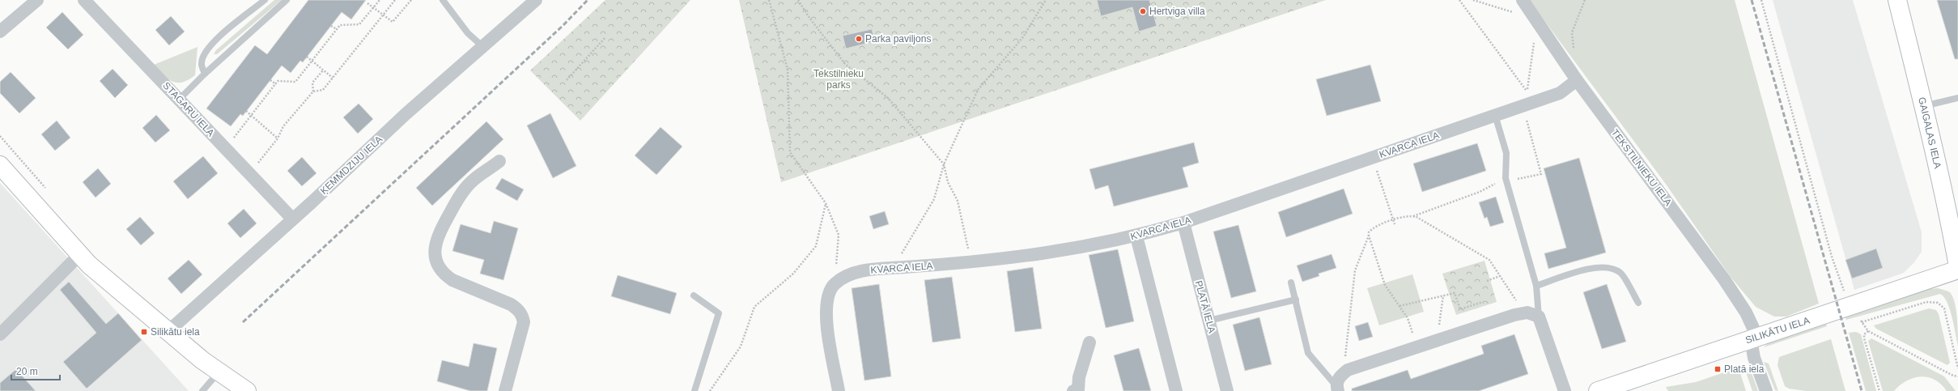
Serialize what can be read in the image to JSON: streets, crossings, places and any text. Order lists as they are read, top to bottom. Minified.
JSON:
{"streets":{"main road":["GAIGALAS IELA","SILIKĀTU IELA"],"street":["STAGARU IELA","KVARCA IELA","ĶEMMDZIJU IELA","TEKSTILNIEKU IELA","PLATĀ IELA"]},"crossings":[["STAGARU IELA","ĶEMMDZIJU IELA"],["KVARCA IELA","TEKSTILNIEKU IELA"],["KVARCA IELA","PLATĀ IELA"],["TEKSTILNIEKU IELA","SILIKĀTU IELA"]],"parks":["Tekstilnieku parks"],"places":{"other":["Hertviga villa","Parka paviljons"],"transit":["Silikātu iela","Platā iela"]},"scale_bar":"20 m"}
